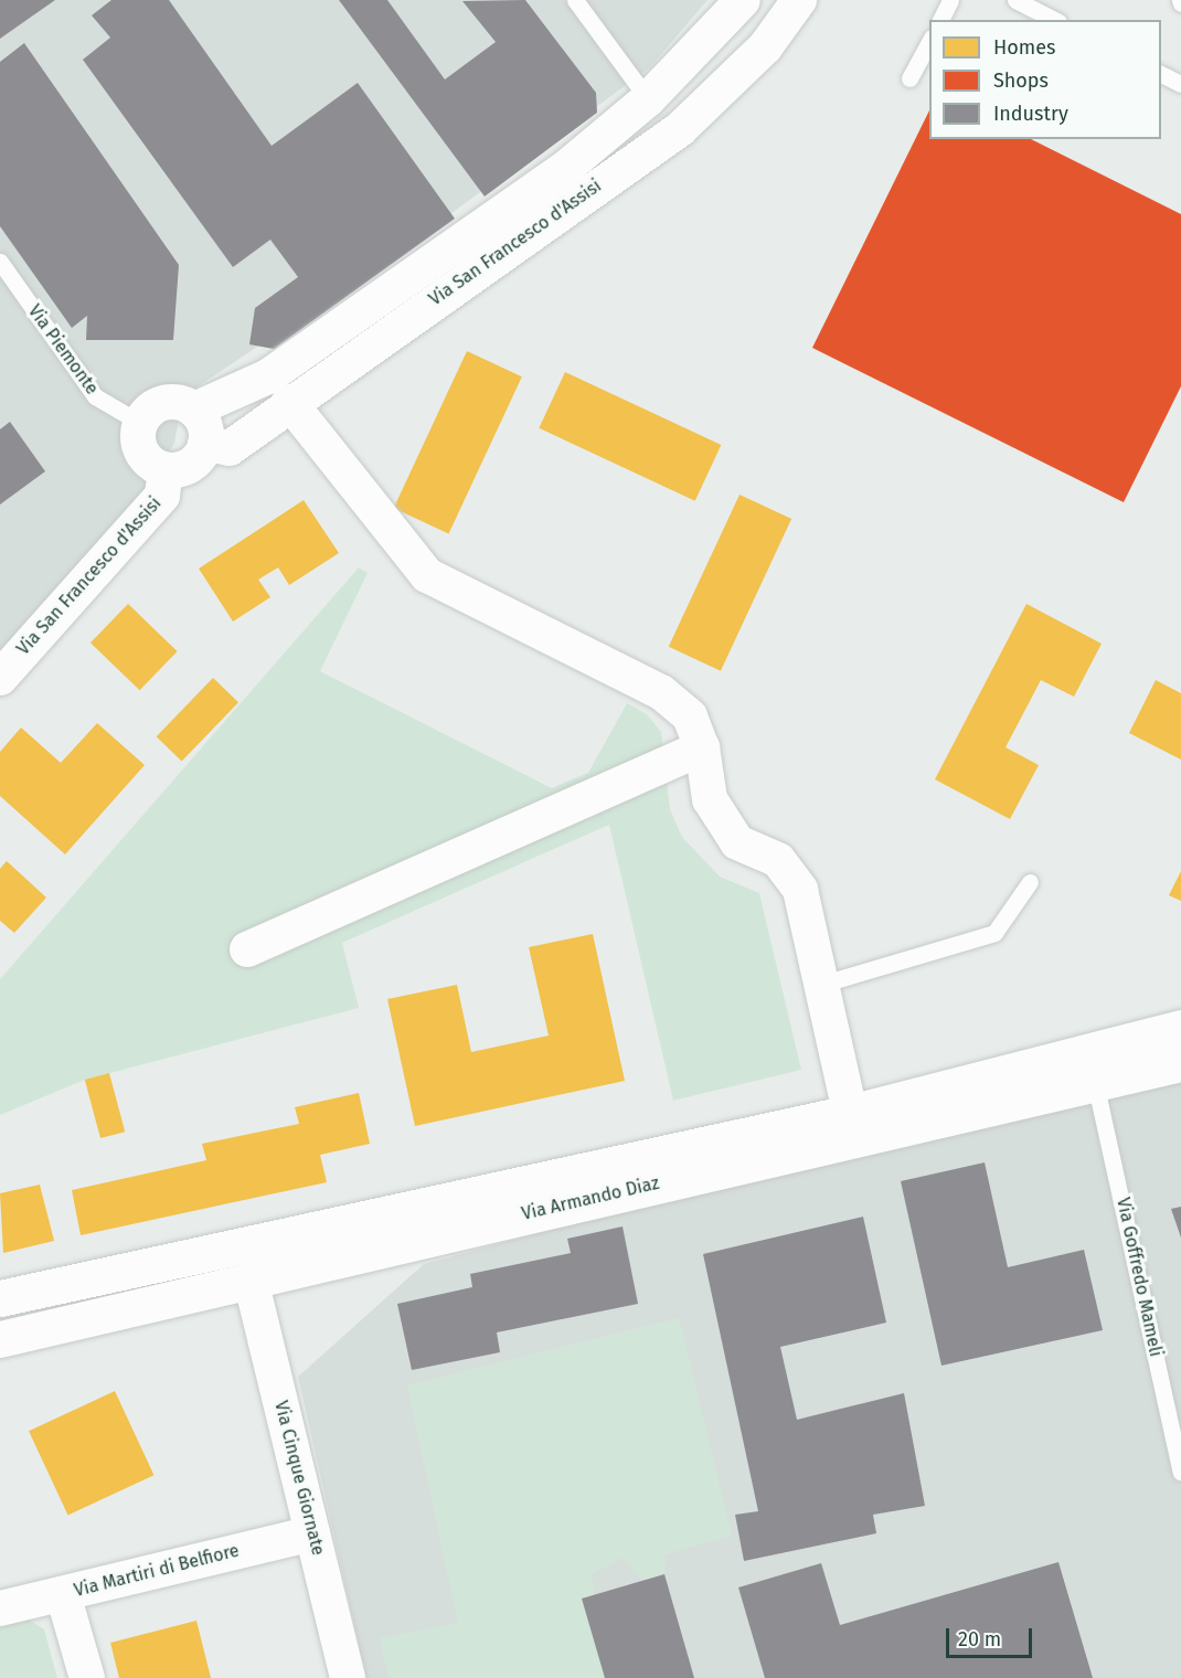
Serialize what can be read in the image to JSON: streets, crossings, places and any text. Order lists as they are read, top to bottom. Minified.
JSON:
{"streets":{"street":["Via San Francesco d'Assisi","Via Armando Diaz","Via Cinque Giornate","Via Martiri di Belfiore"],"lane":["Via Piemonte","Via Goffredo Mameli"]},"crossings":[["Via San Francesco d'Assisi","Via Piemonte"],["Via Armando Diaz","Via Goffredo Mameli"],["Via Armando Diaz","Via Cinque Giornate"],["Via Cinque Giornate","Via Martiri di Belfiore"]],"legend":["Homes","Shops","Industry"],"scale_bar":"20 m"}
